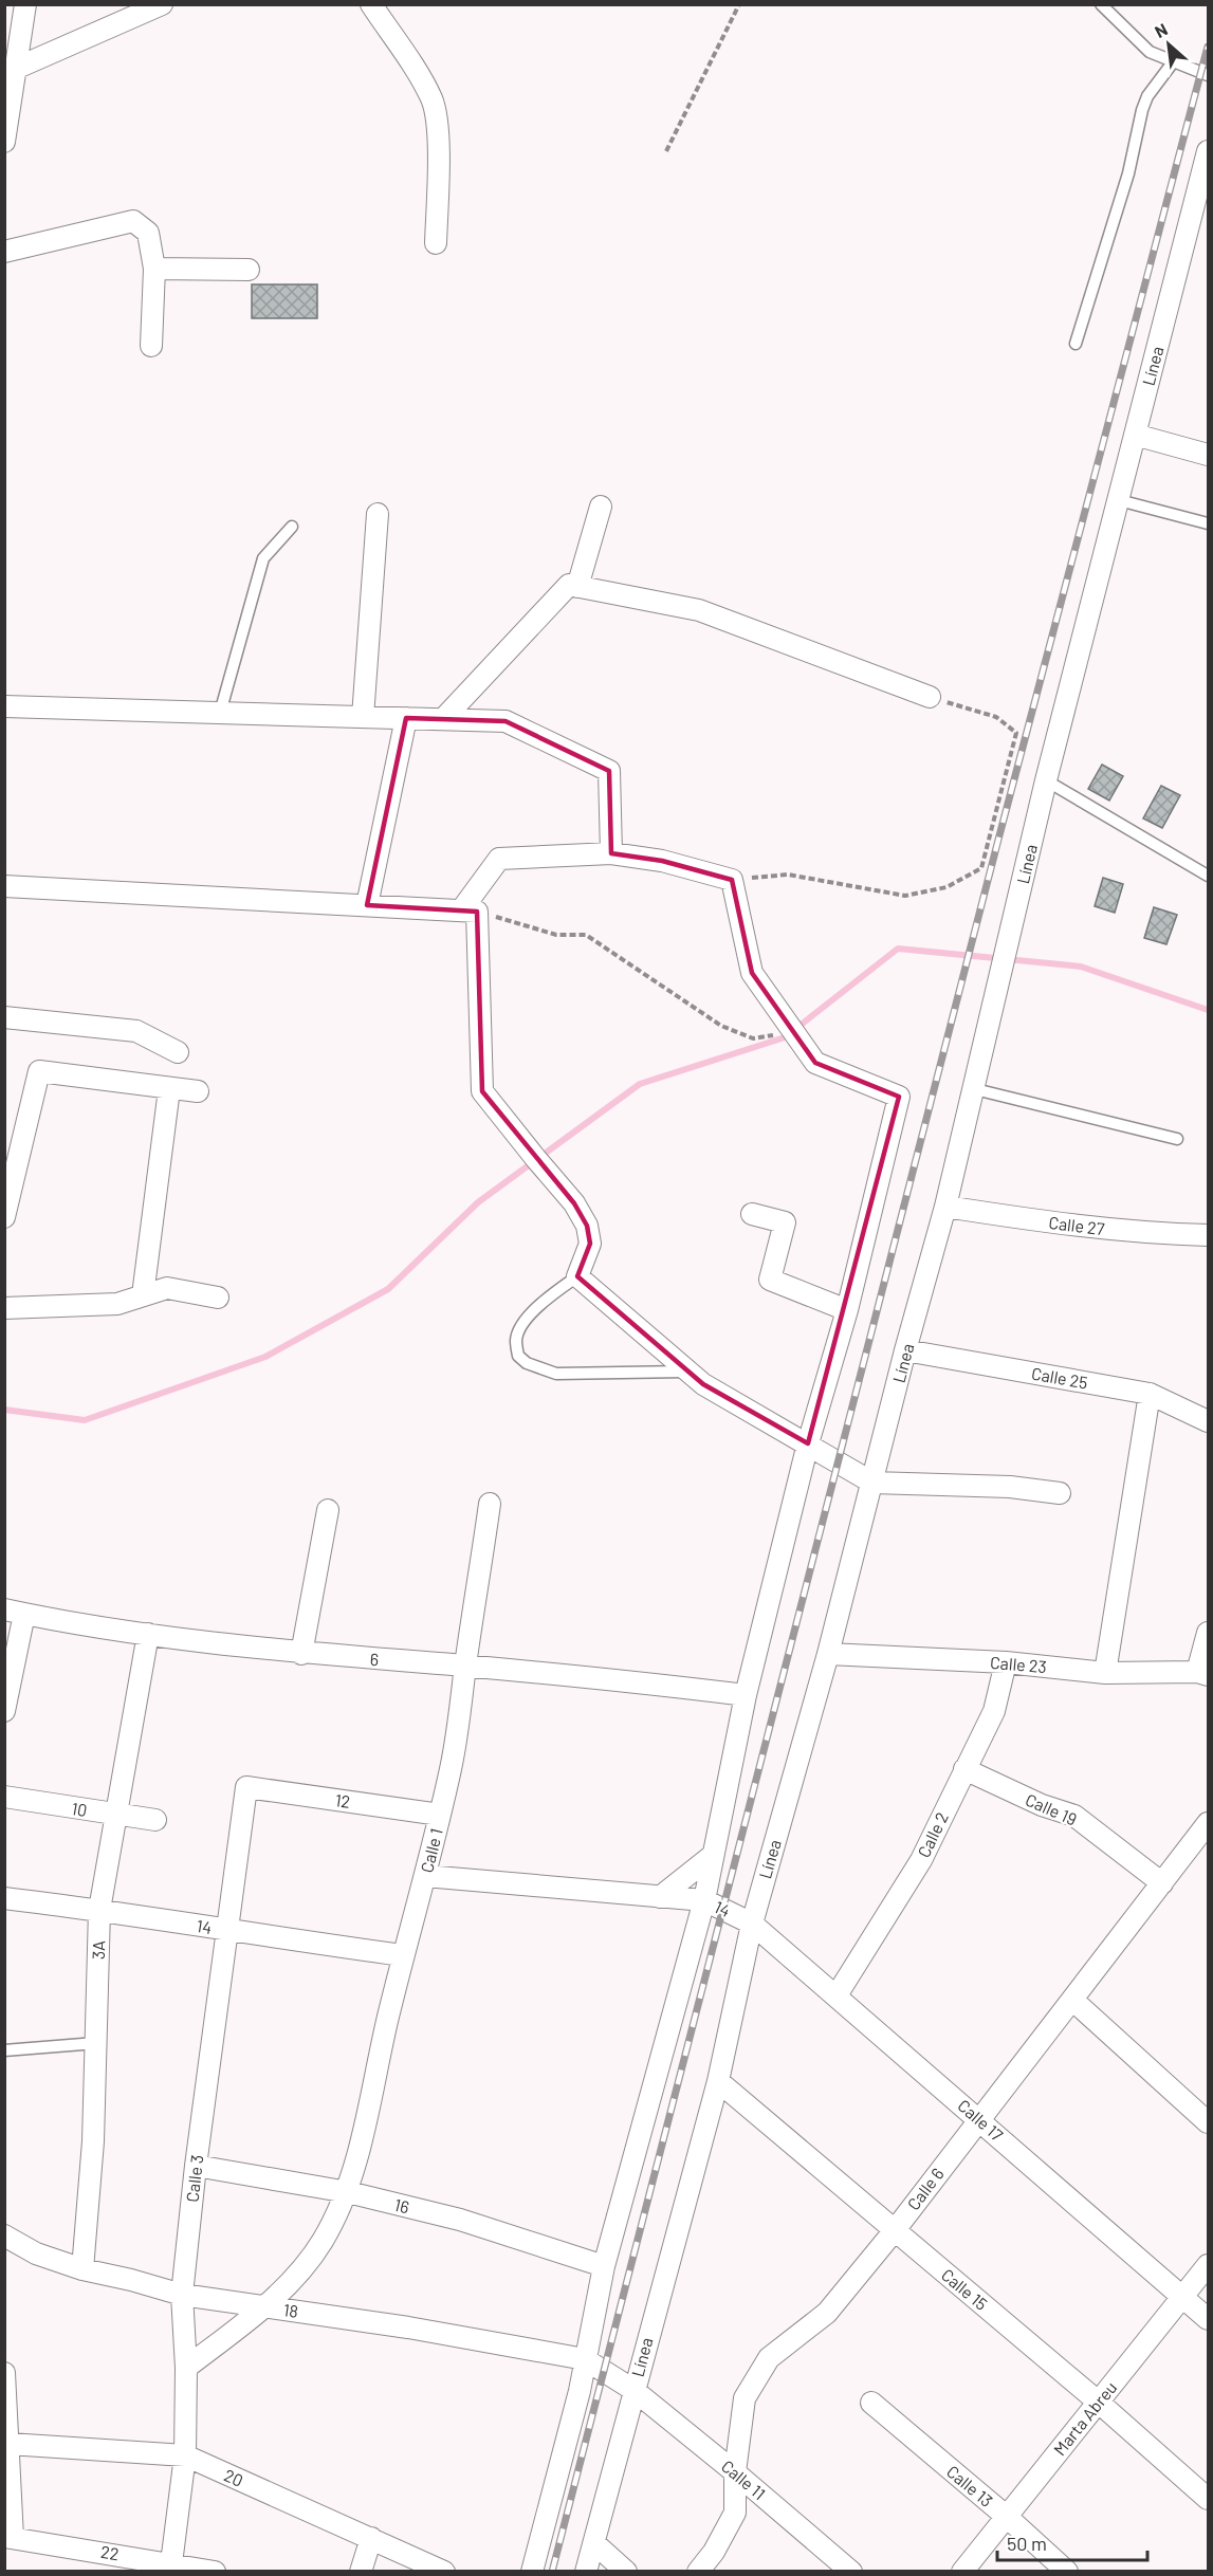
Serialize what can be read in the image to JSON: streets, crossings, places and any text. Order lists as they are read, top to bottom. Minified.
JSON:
{"streets":{"street":["Línea","Calle 27","Calle 25","6","Calle 23","12","10","Calle 19","Calle 2","Calle 1","14","3A","Calle 17","Calle 3","Calle 6","16","Calle 15","18","Marta Abreu","20","Calle 11","Calle 13","22"]},"crossings":[["Línea","Calle 27"],["Línea","Calle 25"],["Línea","Calle 23"],["Línea","14"],["Línea","Calle 17"],["Línea","Calle 15"],["Línea","Calle 11"],["6","Calle 1"],["6","3A"],["Calle 23","Calle 2"],["12","Calle 1"],["12","Calle 3"],["10","3A"],["Calle 19","Calle 2"],["Calle 19","Calle 6"],["Calle 2","Calle 17"],["Calle 1","14"],["Calle 1","Calle 3"],["Calle 1","16"],["Calle 1","18"],["14","3A"],["14","Calle 17"],["14","Calle 3"],["3A","18"],["Calle 17","Calle 6"],["Calle 17","Marta Abreu"],["Calle 3","16"],["Calle 3","18"],["Calle 3","20"],["Calle 3","22"],["Calle 6","Calle 15"],["Calle 6","Calle 11"],["Calle 15","Marta Abreu"],["18","Calle 11"],["Marta Abreu","Calle 13"]],"scale_bar":"50 m","north":"top left"}
